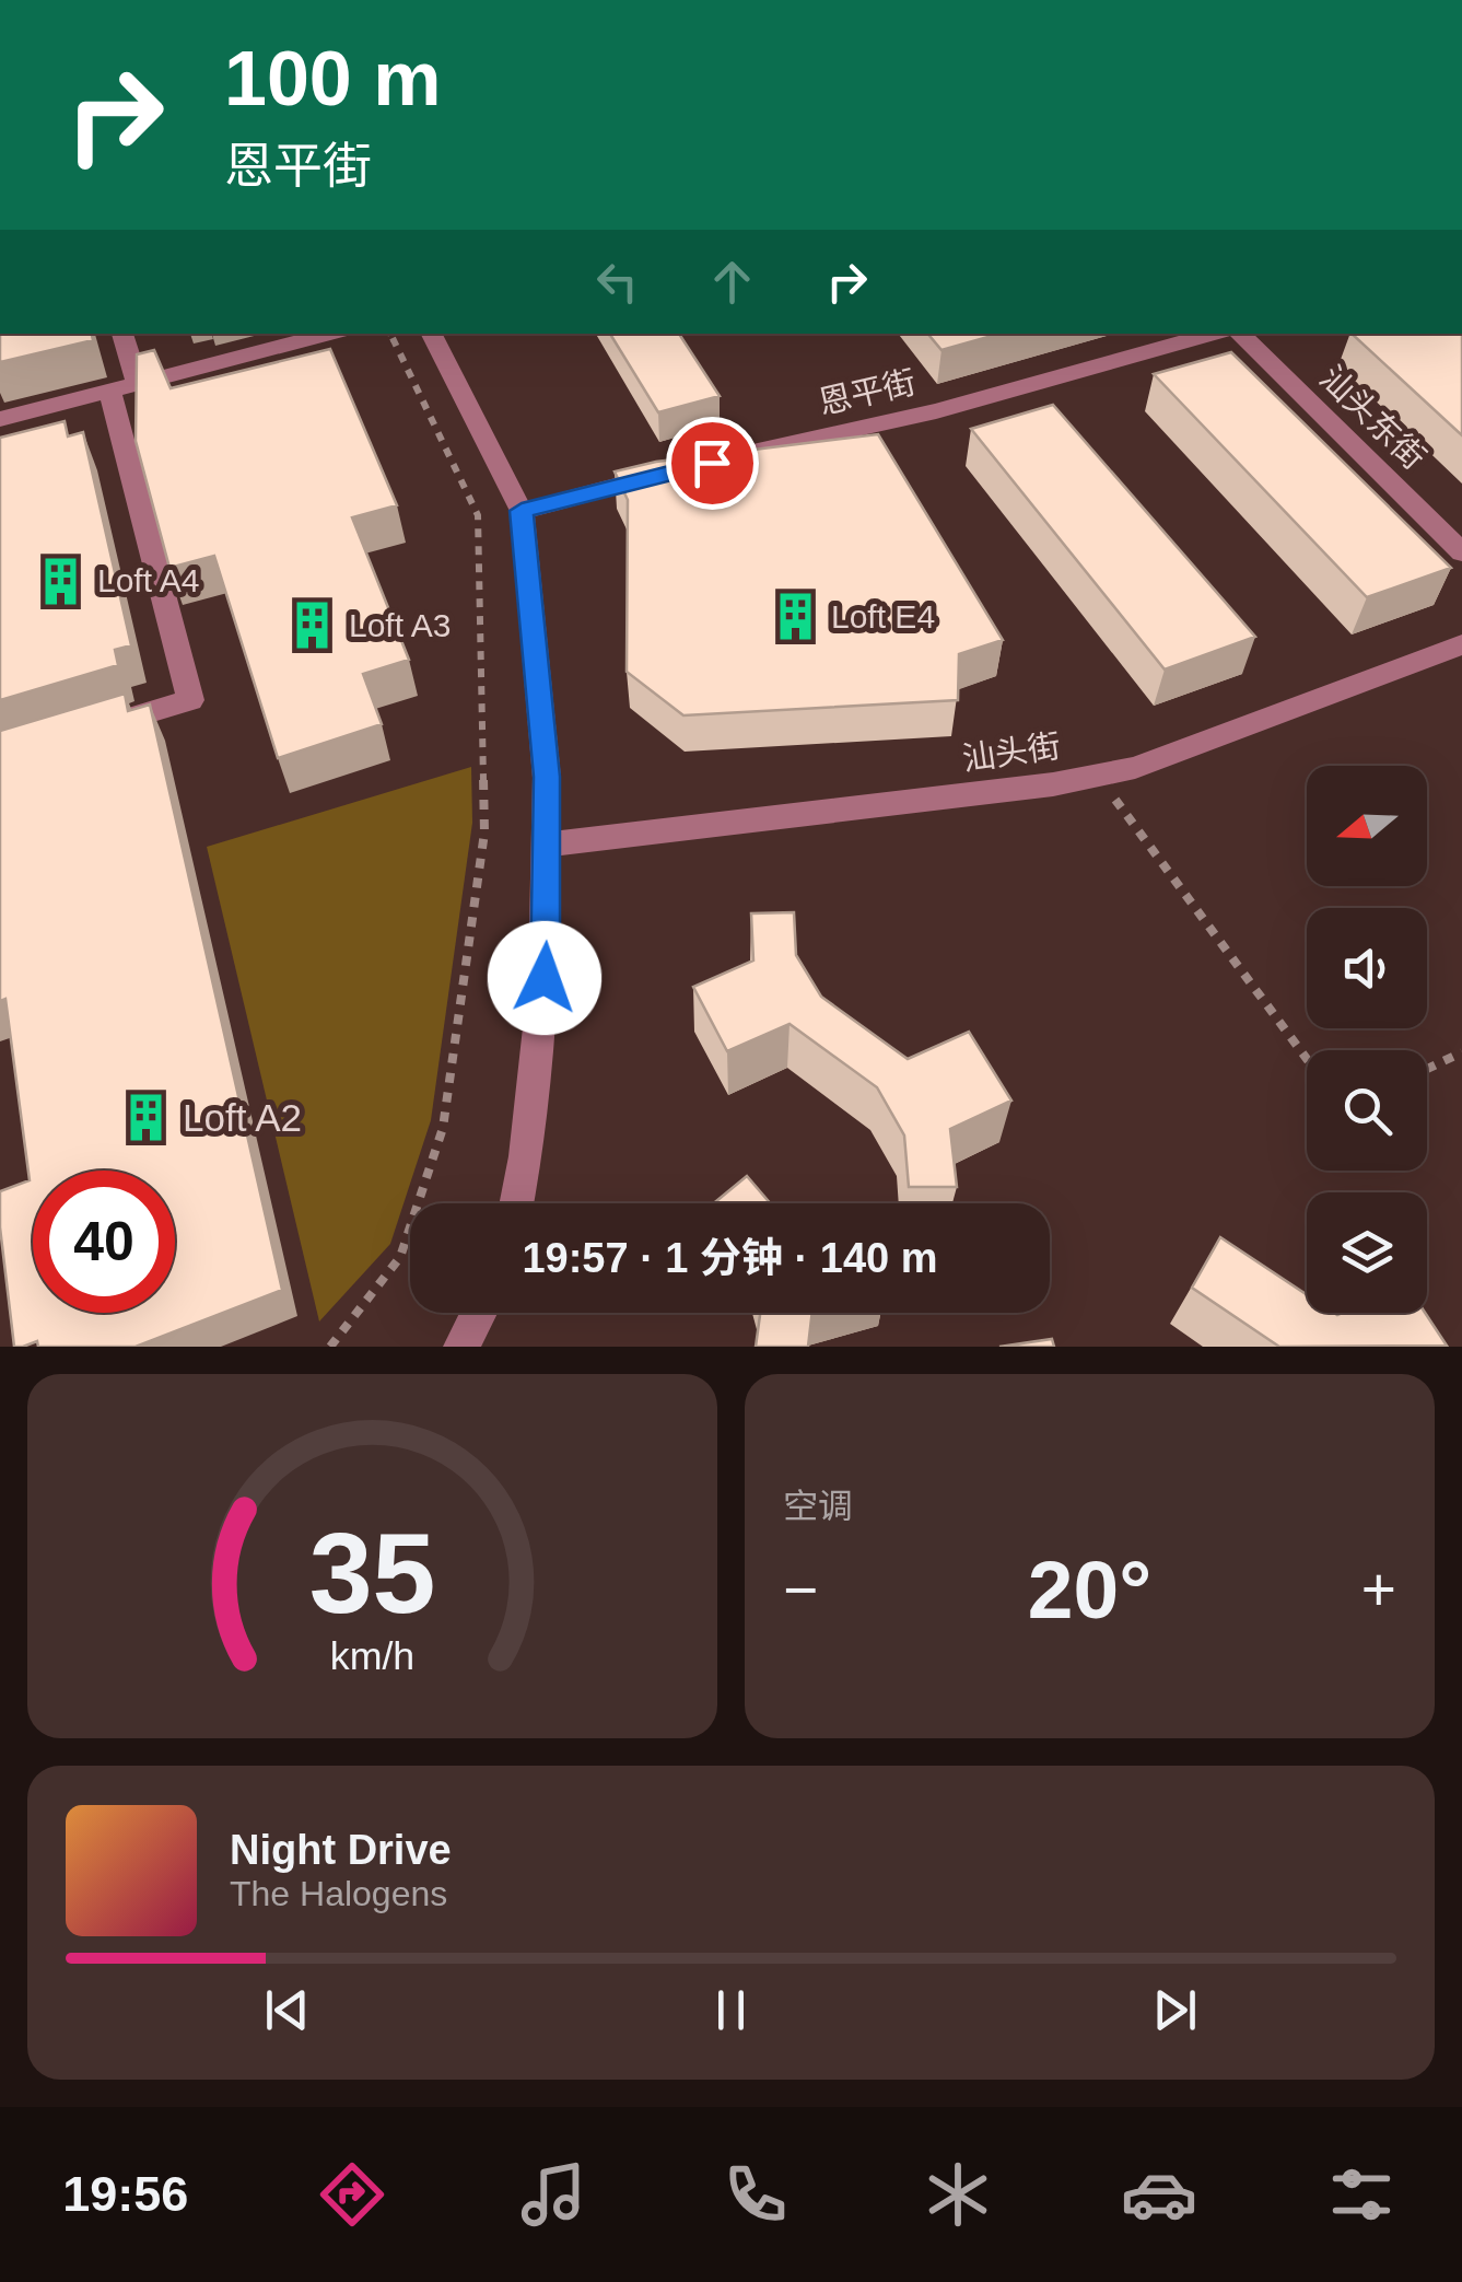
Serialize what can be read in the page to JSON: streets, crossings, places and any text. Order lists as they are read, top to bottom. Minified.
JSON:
{"streets":{"street":["恩平街","汕头东街","汕头街"]},"places":{"building":["Loft A4","Loft E4","Loft A3","Loft A2"]},"north":"left","page":{"turn":["100 m","恩平街"],"limit":"40","trip":"19:57 · 1 分钟 · 140 m","tile":"空调","heat":["−","20°","+"],"song":["Night Drive","The Halogens"],"tabs":"19:56","gauge":["35","km/h"]}}
